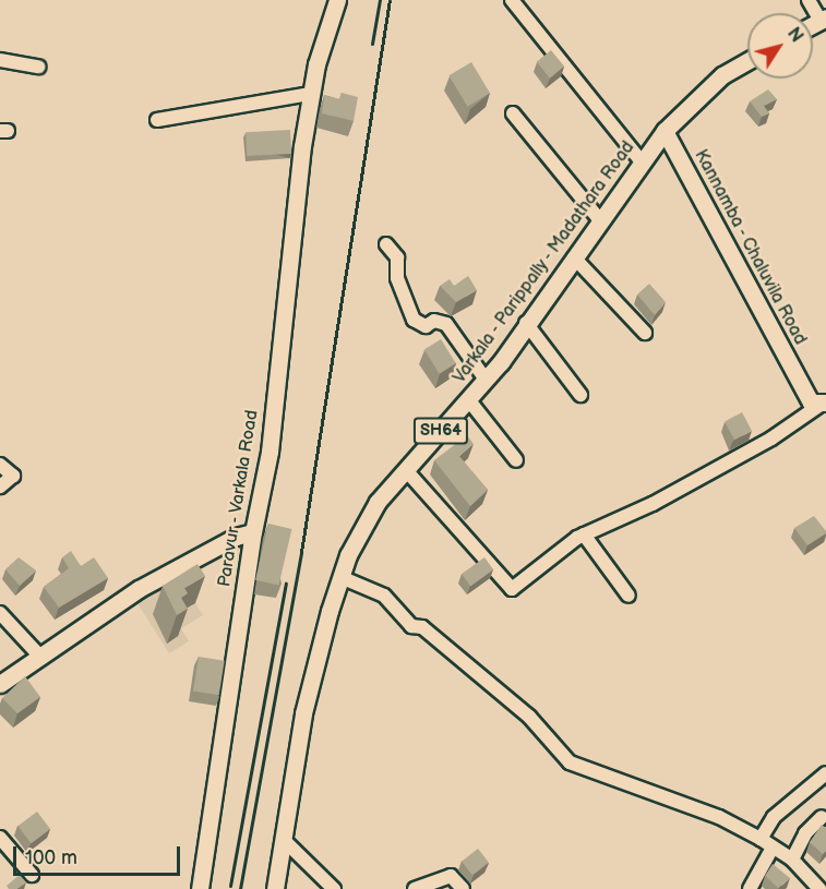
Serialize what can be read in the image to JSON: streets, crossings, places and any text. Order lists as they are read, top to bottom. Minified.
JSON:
{"streets":{"main road":["Kannamba - Chaluvila Road","Varkala - Parippally - Madathara Road","SH64","Paravur - Varkala Road"]},"crossings":[["Kannamba - Chaluvila Road","Varkala - Parippally - Madathara Road"]],"scale_bar":"100 m","north":"top right"}
